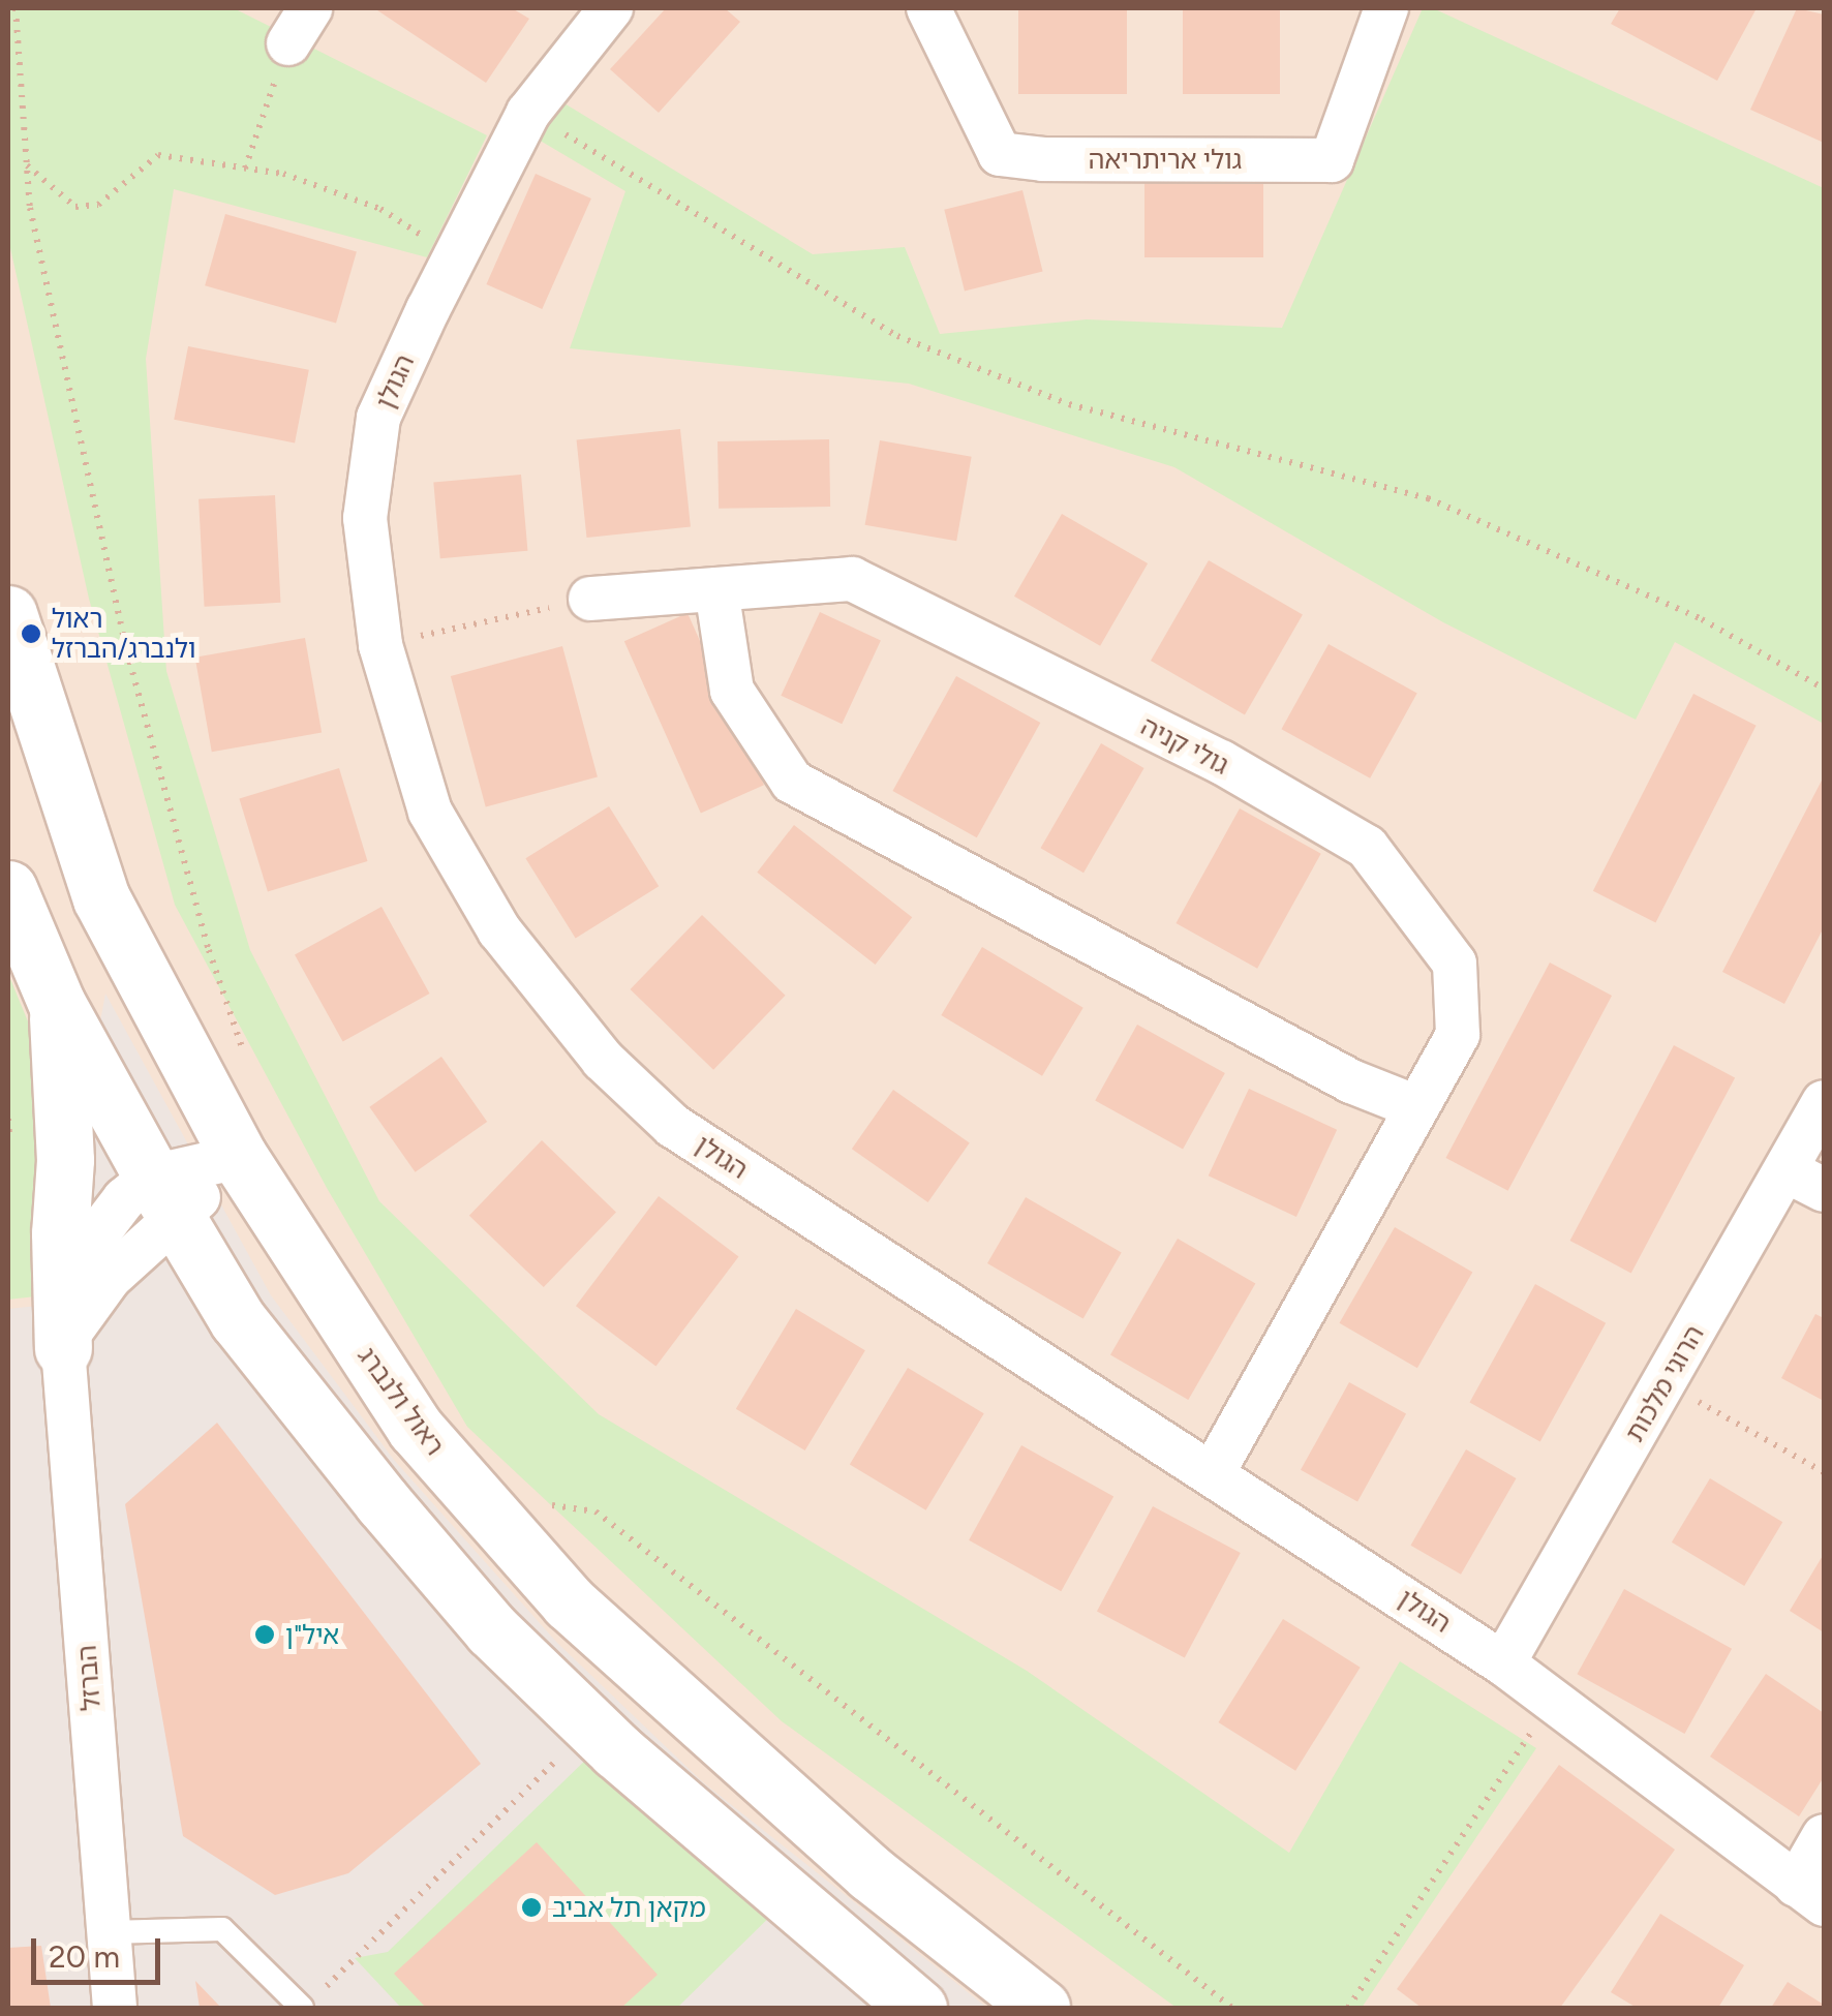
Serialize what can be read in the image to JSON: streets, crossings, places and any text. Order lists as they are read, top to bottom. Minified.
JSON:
{"streets":{"street":["גולי אריתריאה","הגולן","גולי קניה","הרוגי מלכות","ראול ולנברג","הברזל"]},"crossings":[["הגולן","גולי קניה"],["הגולן","הרוגי מלכות"]],"places":["ראול ולנברג/הברזל","איל\"ן","מקאן תל אביב"],"scale_bar":"20 m"}
